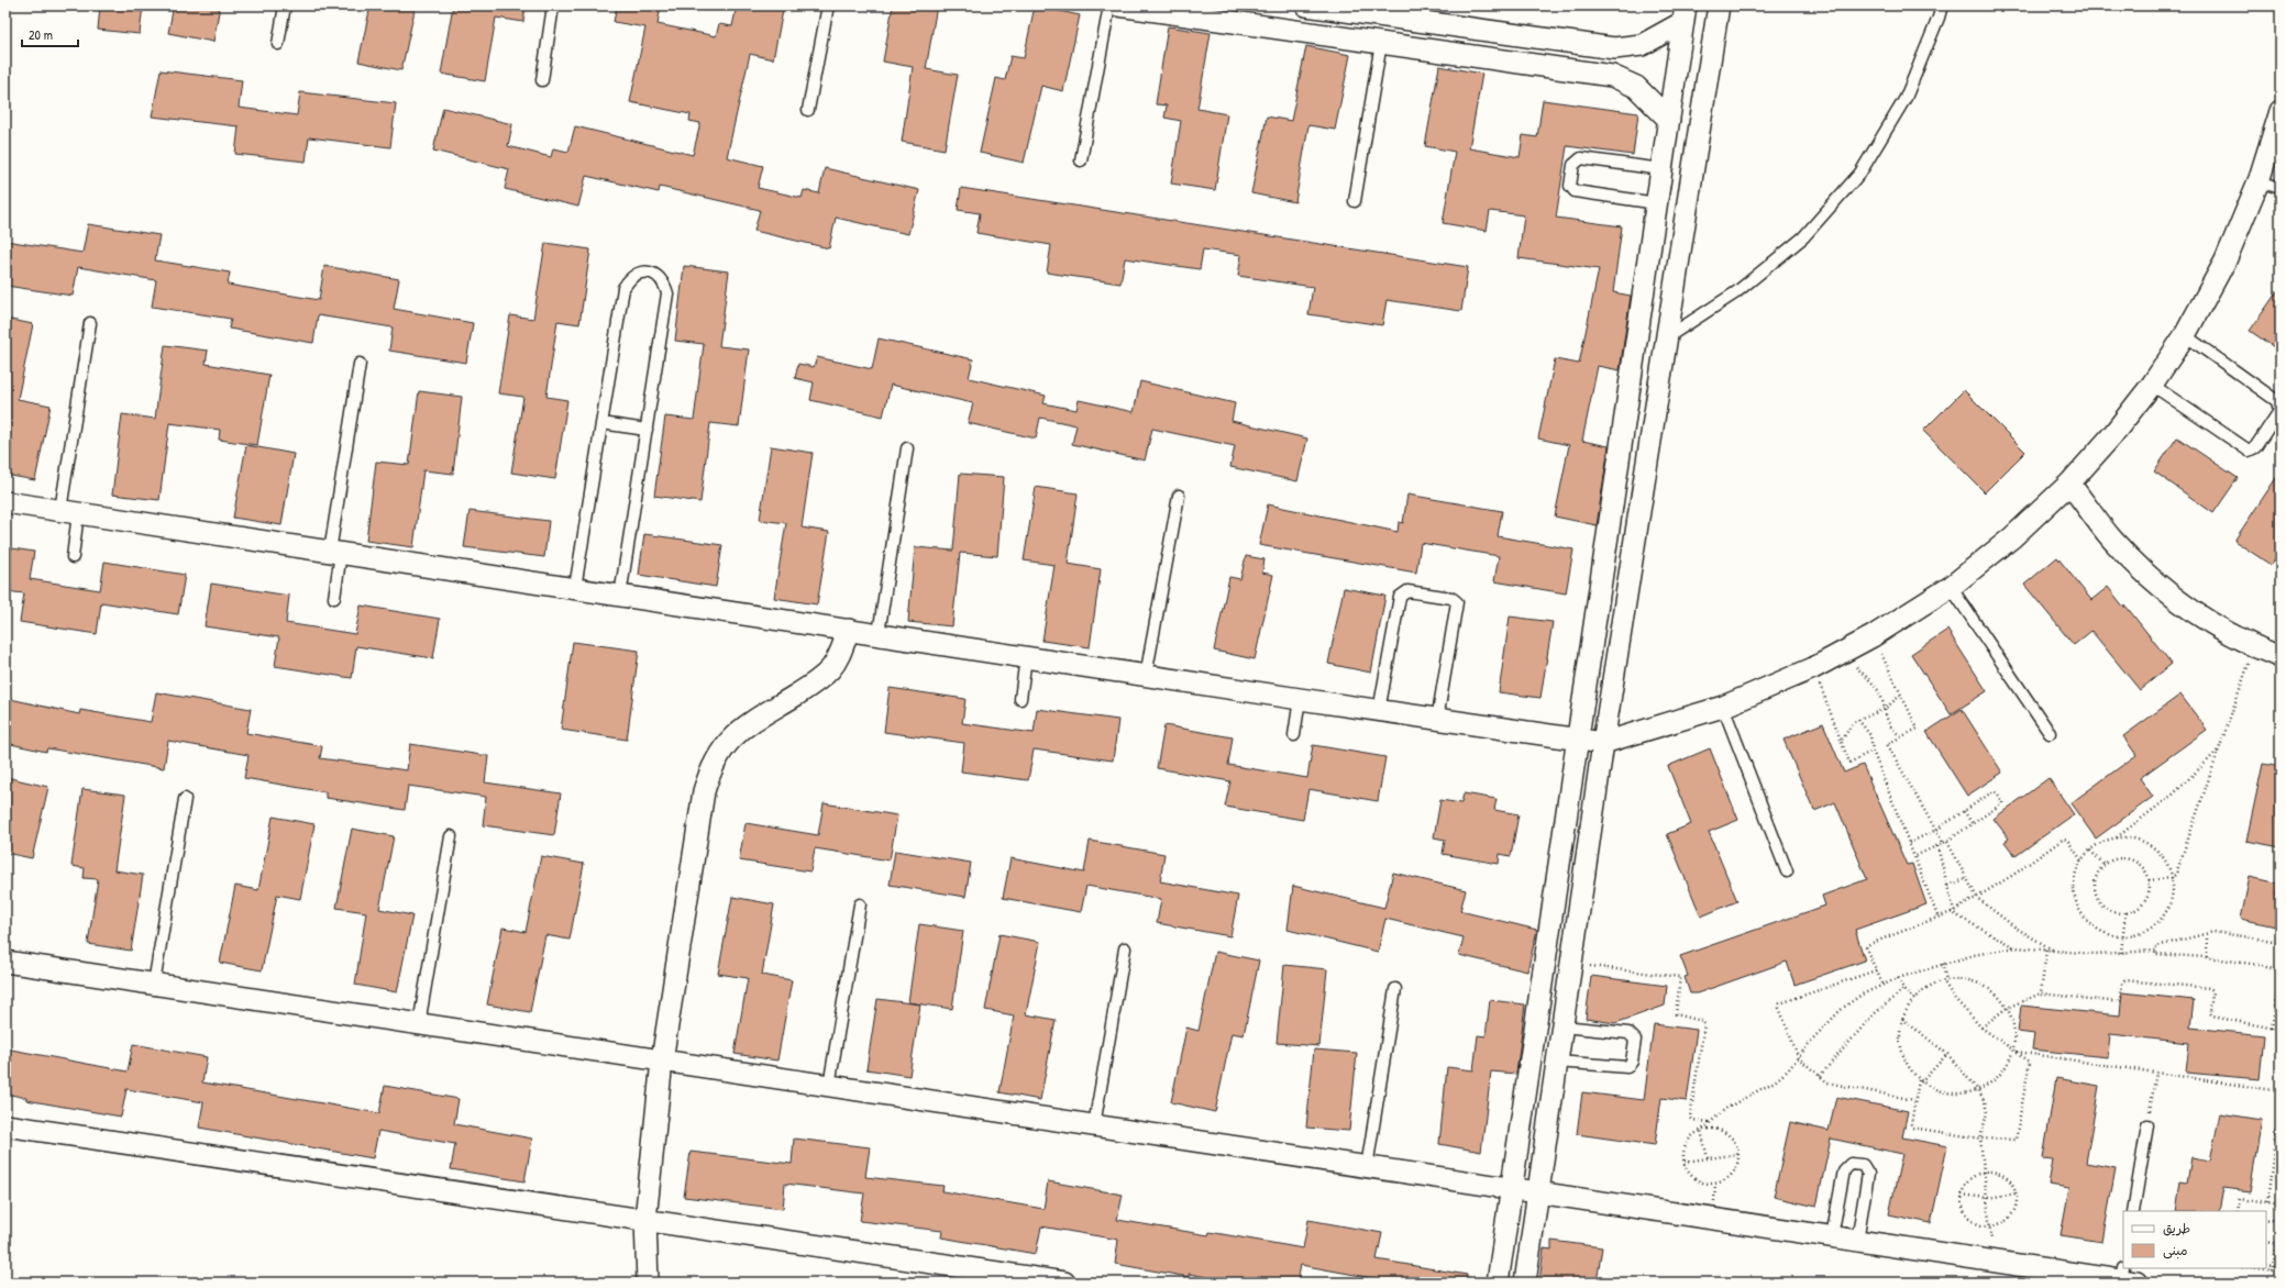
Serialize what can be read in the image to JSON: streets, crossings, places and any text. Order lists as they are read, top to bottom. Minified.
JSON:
{"legend":["طريق","مبنى"],"scale_bar":"20 m"}
